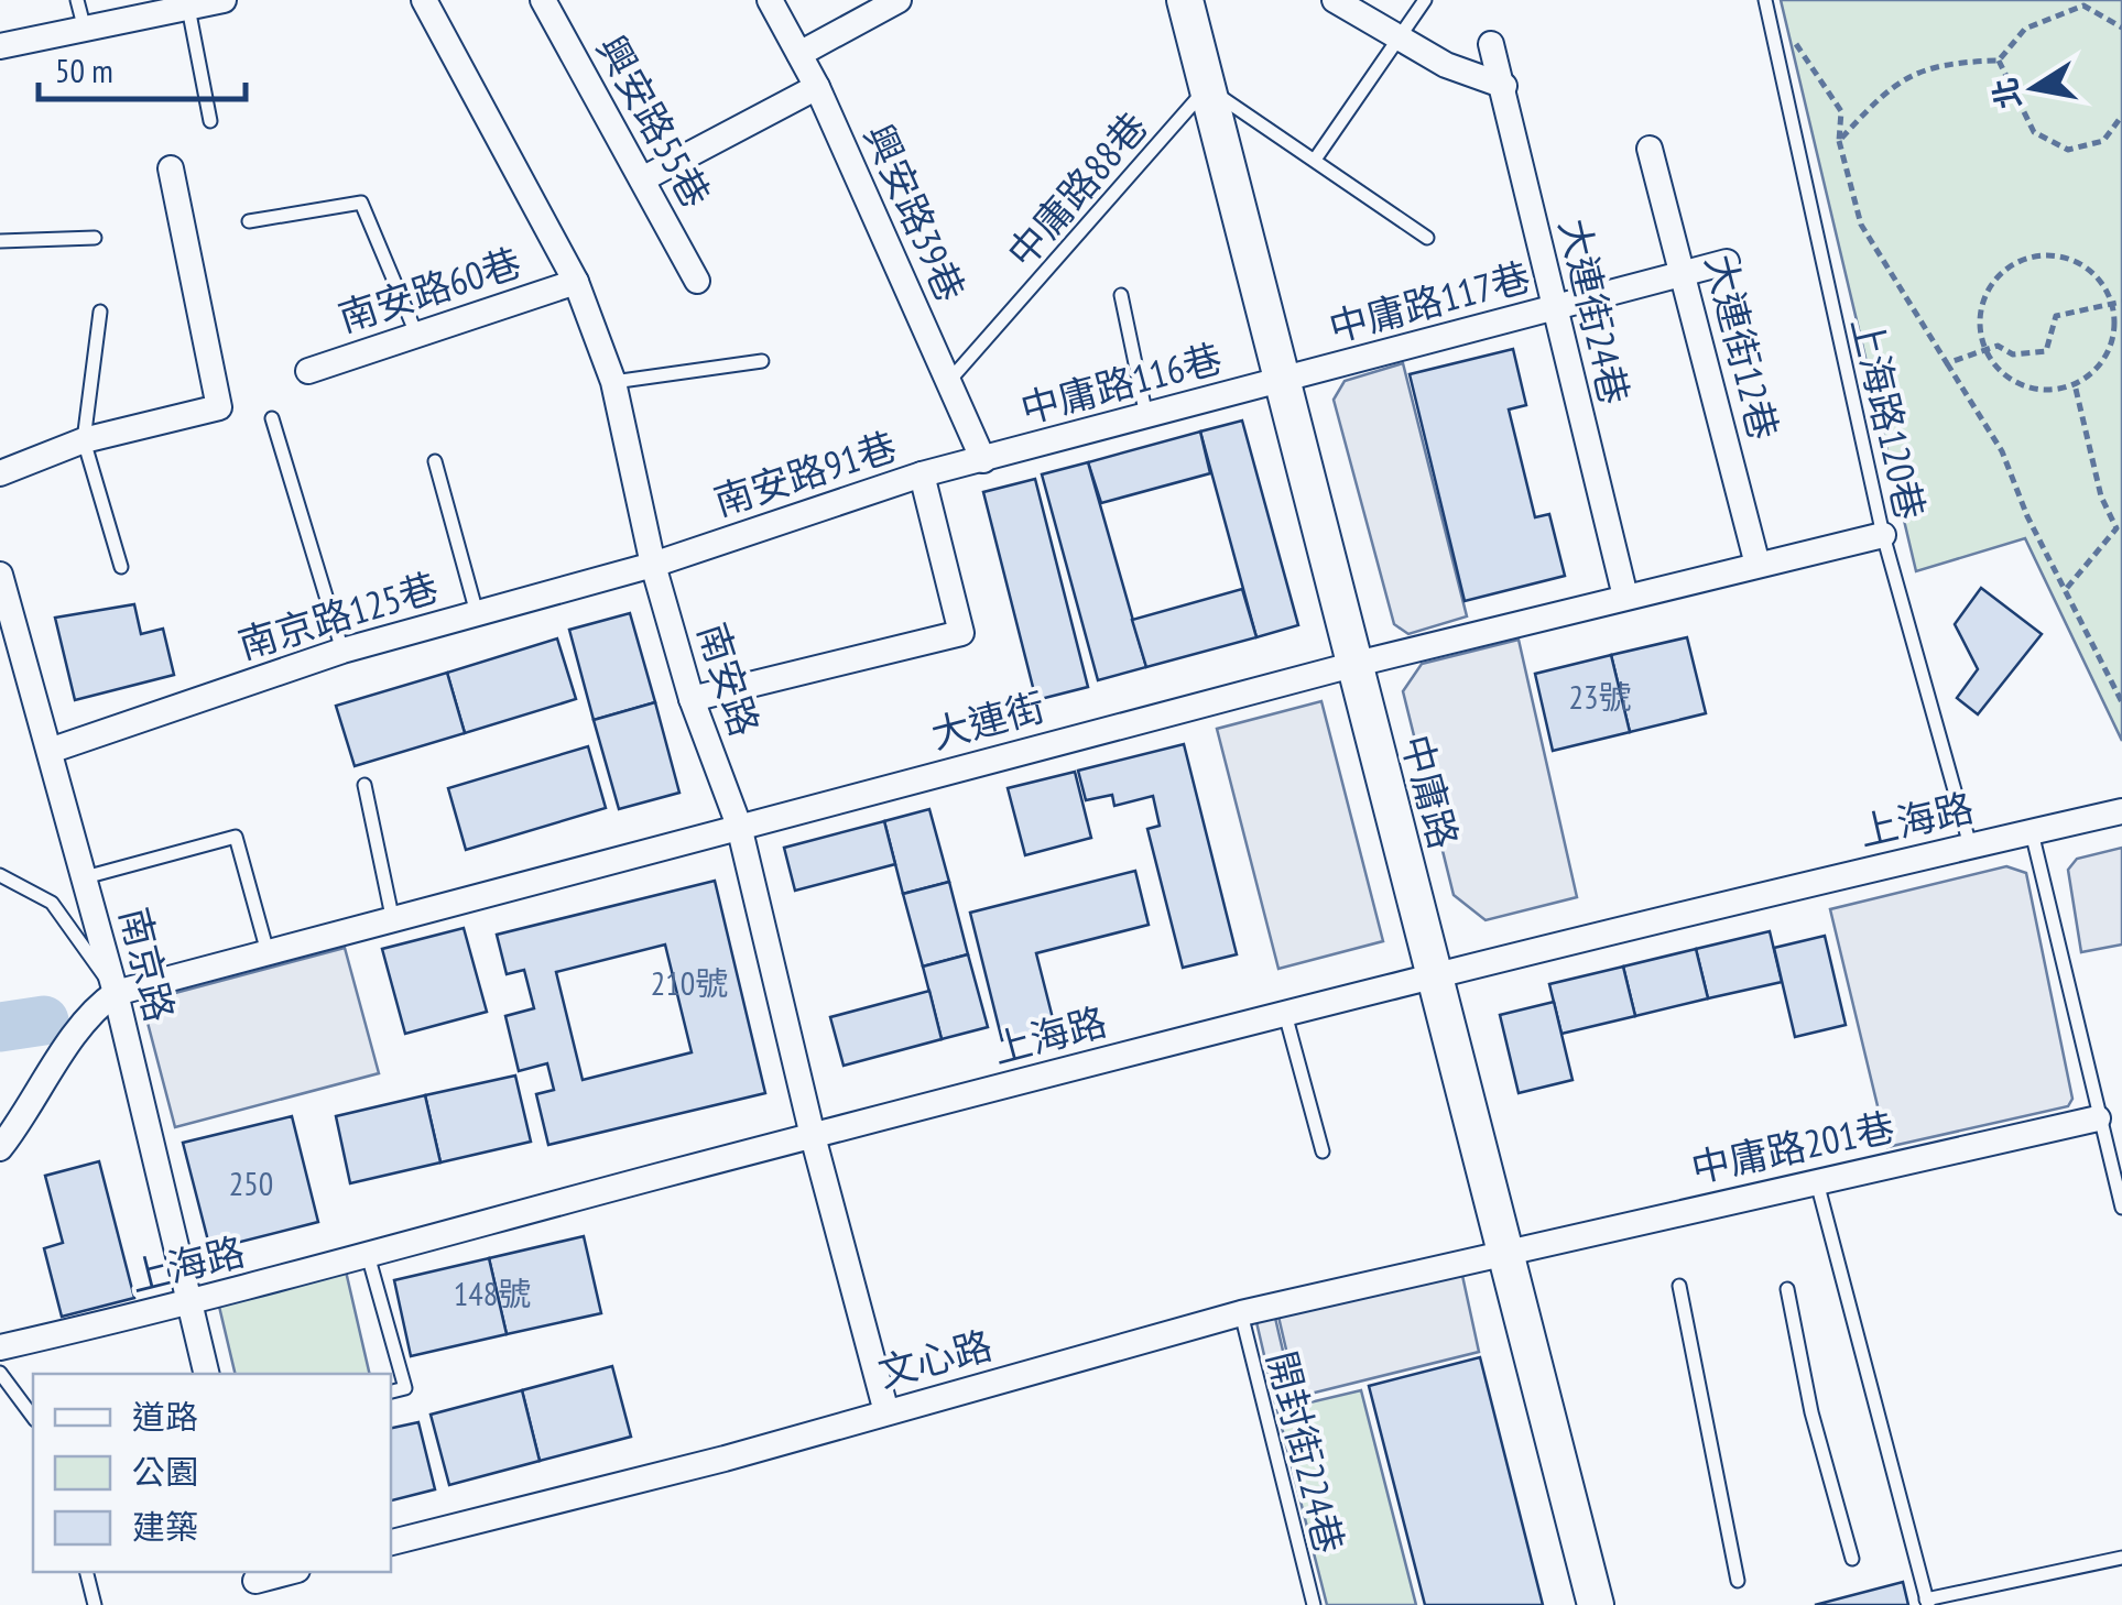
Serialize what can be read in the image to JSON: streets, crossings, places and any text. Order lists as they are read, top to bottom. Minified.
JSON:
{"streets":{"street":["興安路55巷","興安路39巷","南安路60巷","中庸路117巷","大連街24巷","大連街12巷","中庸路116巷","南安路91巷","南京路125巷","南安路","大連街","中庸路","上海路","南京路","中庸路201巷","文心路"],"lane":["中庸路88巷","上海路120巷","開封街224巷"]},"crossings":[["中庸路88巷","興安路39巷"],["中庸路88巷","中庸路"],["興安路39巷","中庸路116巷"],["興安路39巷","南安路91巷"],["南安路60巷","南安路"],["中庸路117巷","大連街24巷"],["中庸路117巷","大連街12巷"],["中庸路117巷","中庸路116巷"],["中庸路117巷","中庸路"],["大連街24巷","大連街"],["大連街12巷","大連街"],["中庸路116巷","南安路91巷"],["中庸路116巷","中庸路"],["上海路120巷","大連街"],["上海路120巷","上海路"],["南安路91巷","南京路125巷"],["南安路91巷","南安路"],["南京路125巷","南安路"],["南京路125巷","南京路"],["南安路","大連街"],["南安路","上海路"],["南安路","文心路"],["大連街","中庸路"],["大連街","南京路"],["中庸路","上海路"],["中庸路","中庸路201巷"],["中庸路","文心路"],["上海路","南京路"],["中庸路201巷","文心路"],["文心路","開封街224巷"]],"house_numbers":["23號","210號","250","148號"],"legend":["道路","公園","建築"],"scale_bar":"50 m","north":"left"}
